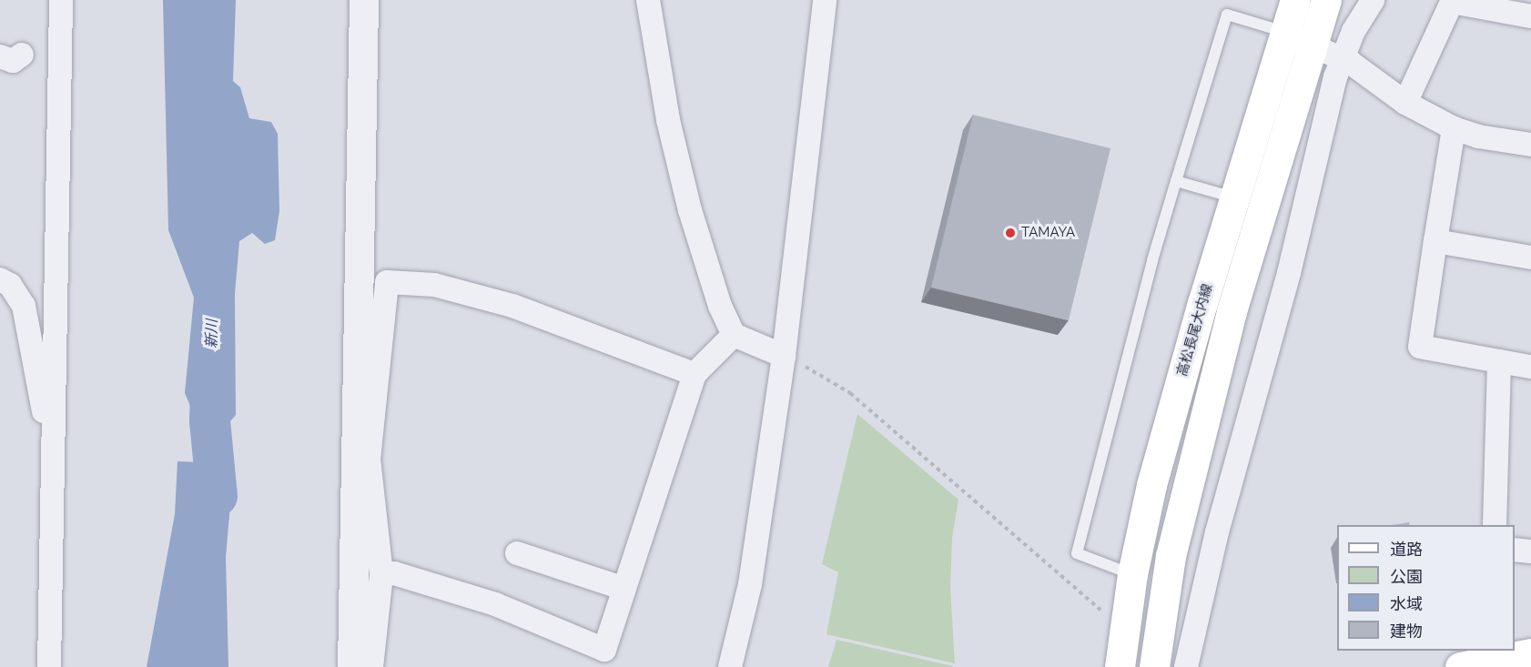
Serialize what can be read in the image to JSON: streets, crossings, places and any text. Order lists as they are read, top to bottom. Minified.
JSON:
{"streets":{"main road":["高松長尾大内線"]},"water":["新川"],"places":["TAMAYA"],"legend":["道路","公園","水域","建物"]}
